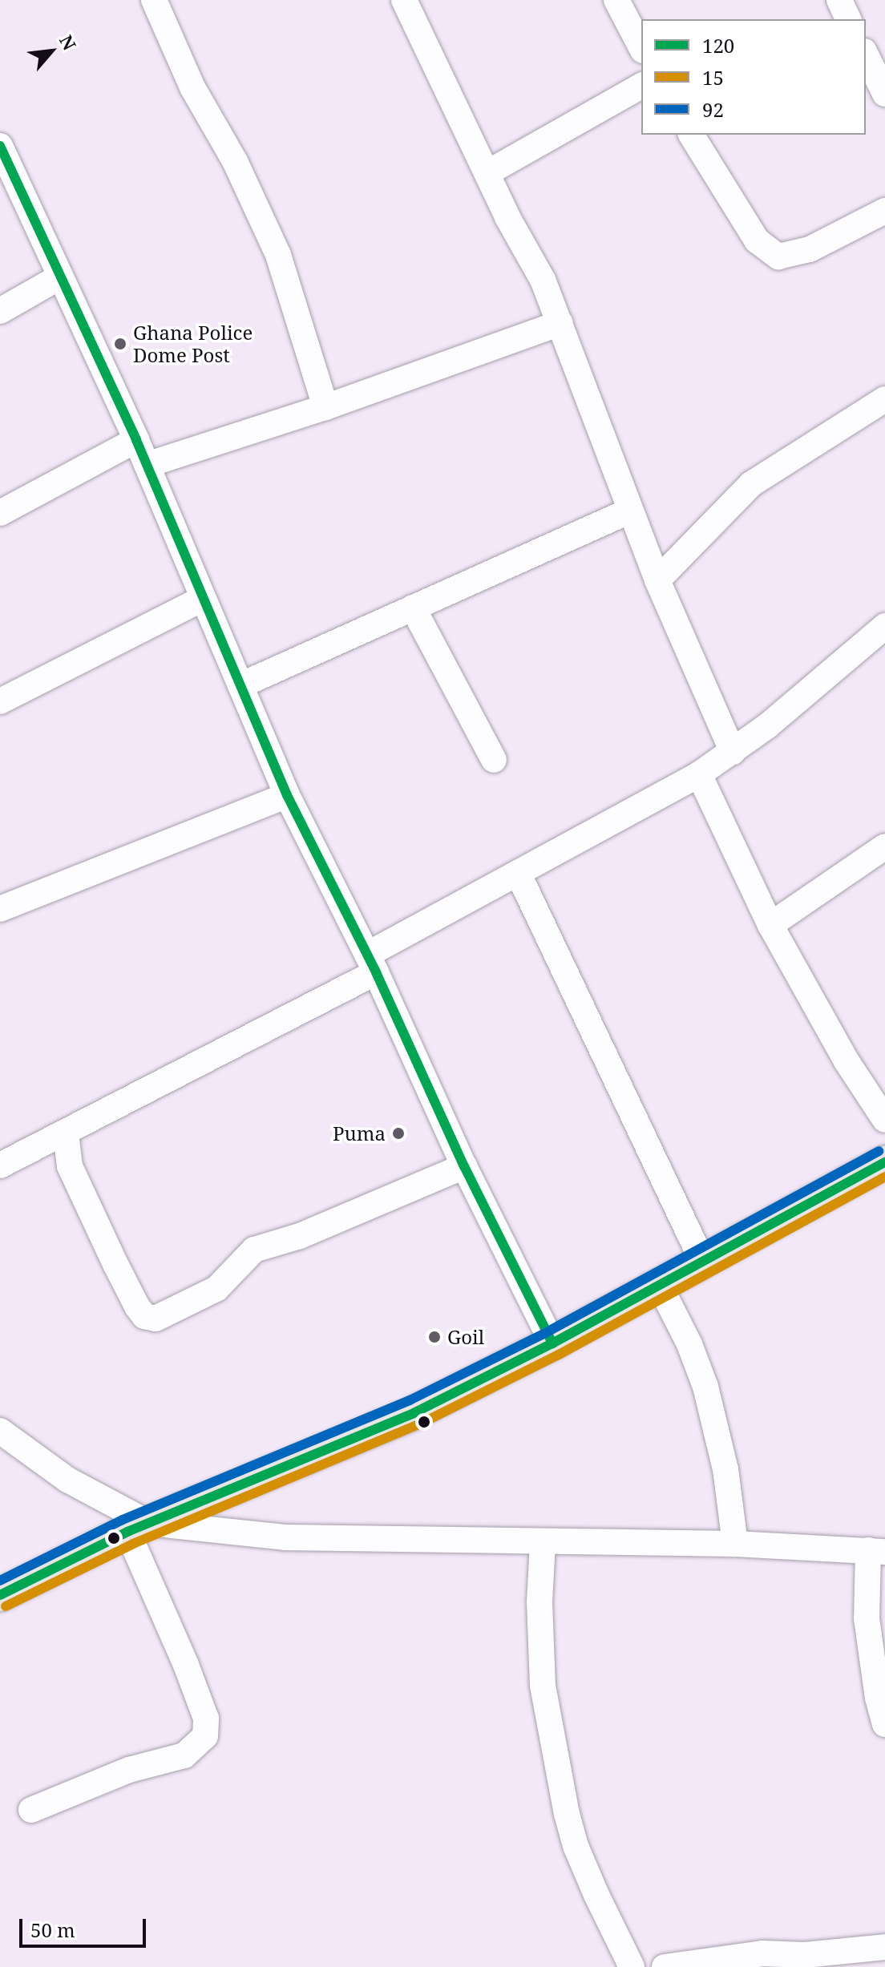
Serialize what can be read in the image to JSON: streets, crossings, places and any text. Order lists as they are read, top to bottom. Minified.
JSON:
{"places":["Ghana Police Dome Post","Puma","Goil"],"lines":["transit line 120","transit line 92","transit line 15"],"legend":["120","15","92"],"scale_bar":"50 m","north":"top right"}
